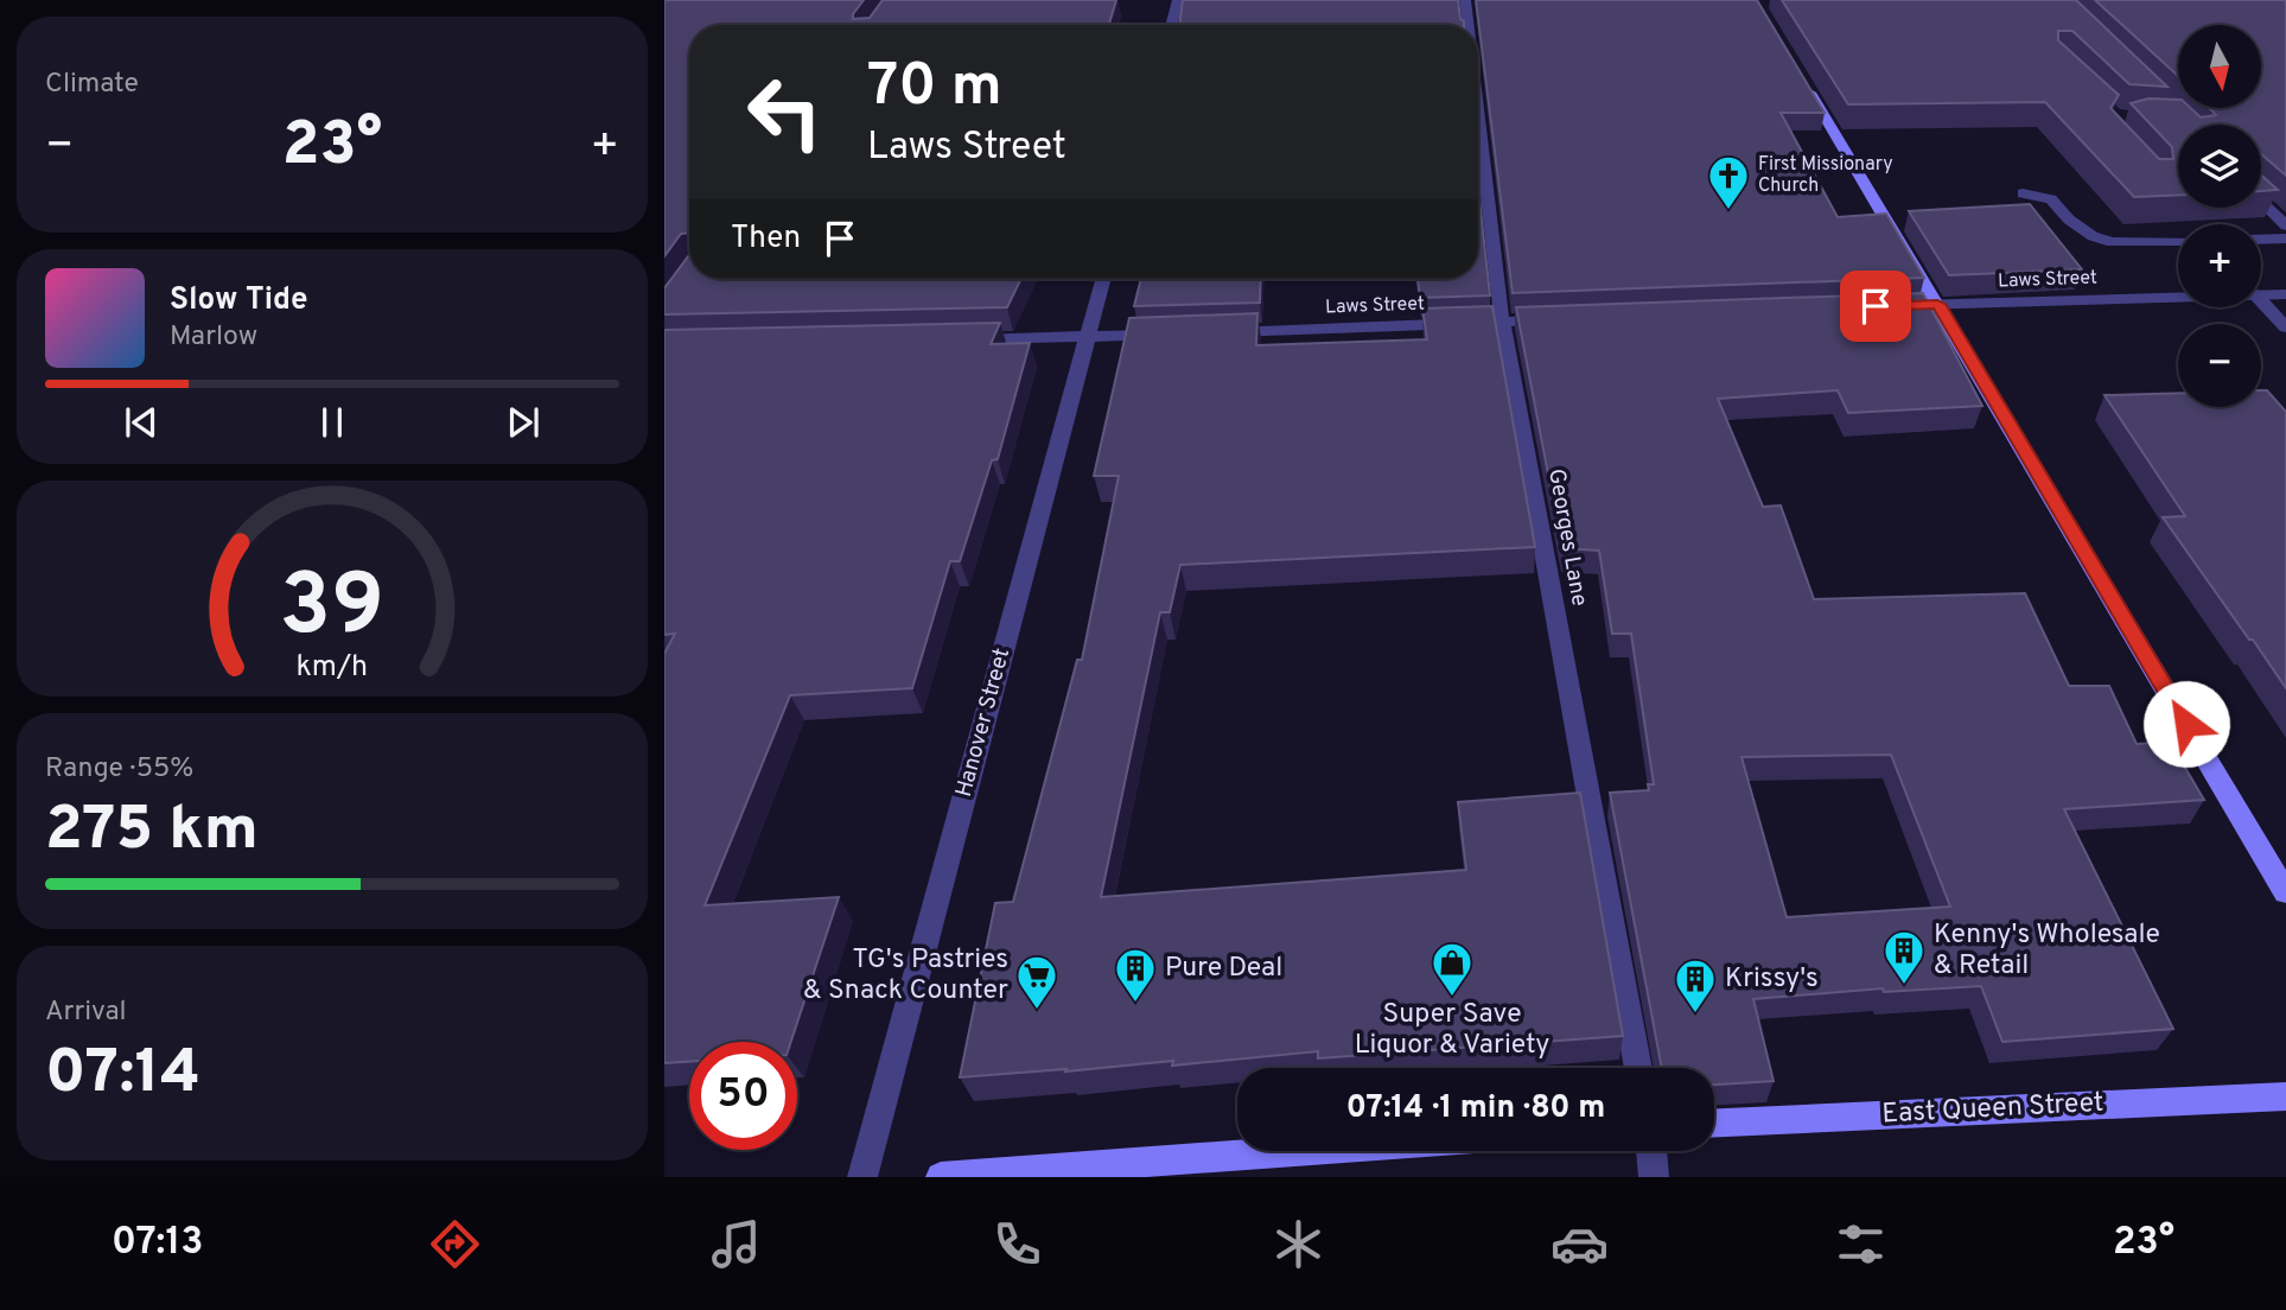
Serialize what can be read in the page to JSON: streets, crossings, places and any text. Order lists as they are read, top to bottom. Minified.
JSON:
{"streets":{"main road":["East Queen Street"],"street":["Laws Street","Georges Lane","Hanover Street"]},"crossings":[["Laws Street","Georges Lane"]],"places":{"church":["First Missionary Church"],"building":["Kenny's Wholesale & Retail","Pure Deal","Krissy's"],"shop":["Super Save Liquor & Variety"],"supermarket":["TG's Pastries & Snack Counter"]},"north":"bottom","page":{"tile":["Climate",["Range · 55%","275 km"],["Arrival","07:14"]],"map_buttons":["+","−"],"turn":["70 m","Laws Street"],"heat":["−","23°","+"],"then":"Then","song":["Slow Tide","Marlow"],"limit":"50","trip":"07:14 · 1 min · 80 m","tabs":["07:13","23°"],"gauge":["39","km/h"]}}
